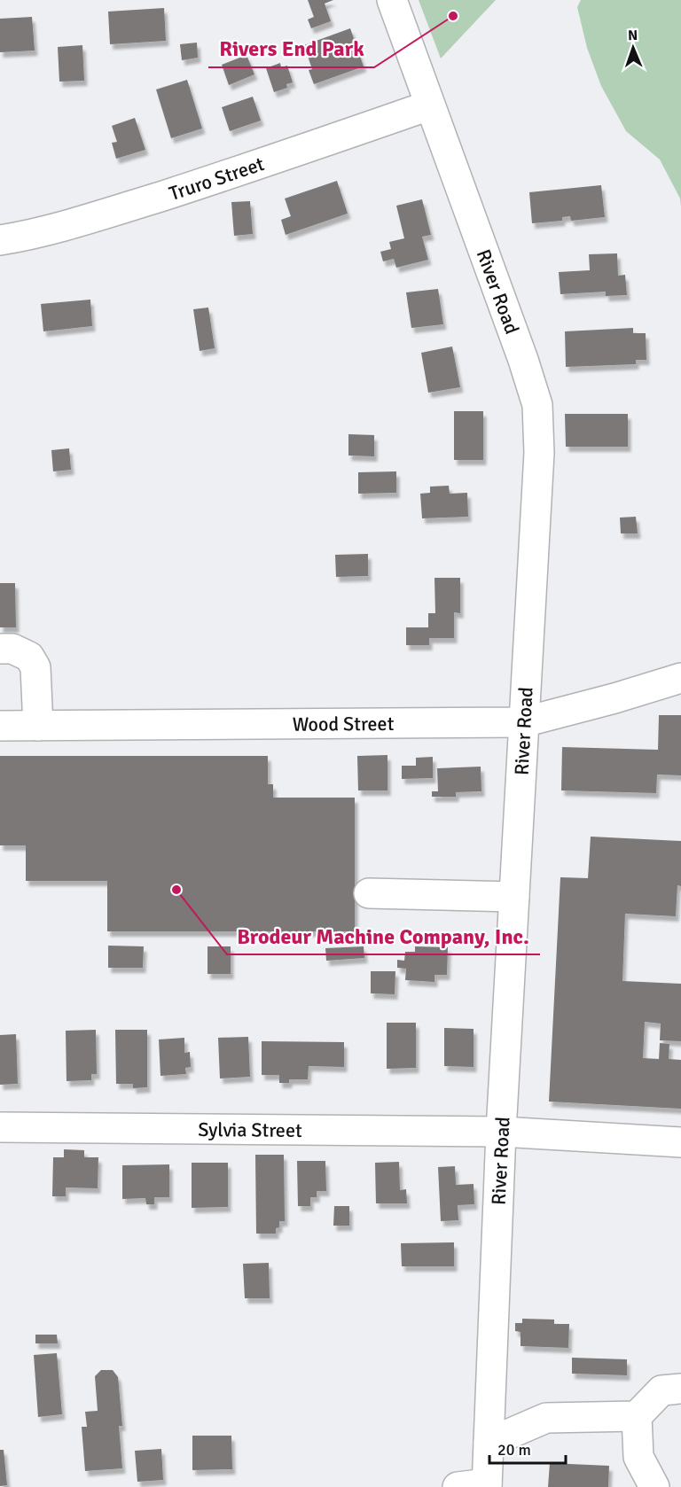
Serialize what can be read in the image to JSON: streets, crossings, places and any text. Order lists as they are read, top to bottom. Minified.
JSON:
{"streets":{"street":["Truro Street","River Road","Wood Street","Sylvia Street"]},"crossings":[["Truro Street","River Road"],["River Road","Wood Street"],["River Road","Sylvia Street"]],"places":["Rivers End Park","Brodeur Machine Company, Inc."],"scale_bar":"20 m","north":"top"}
